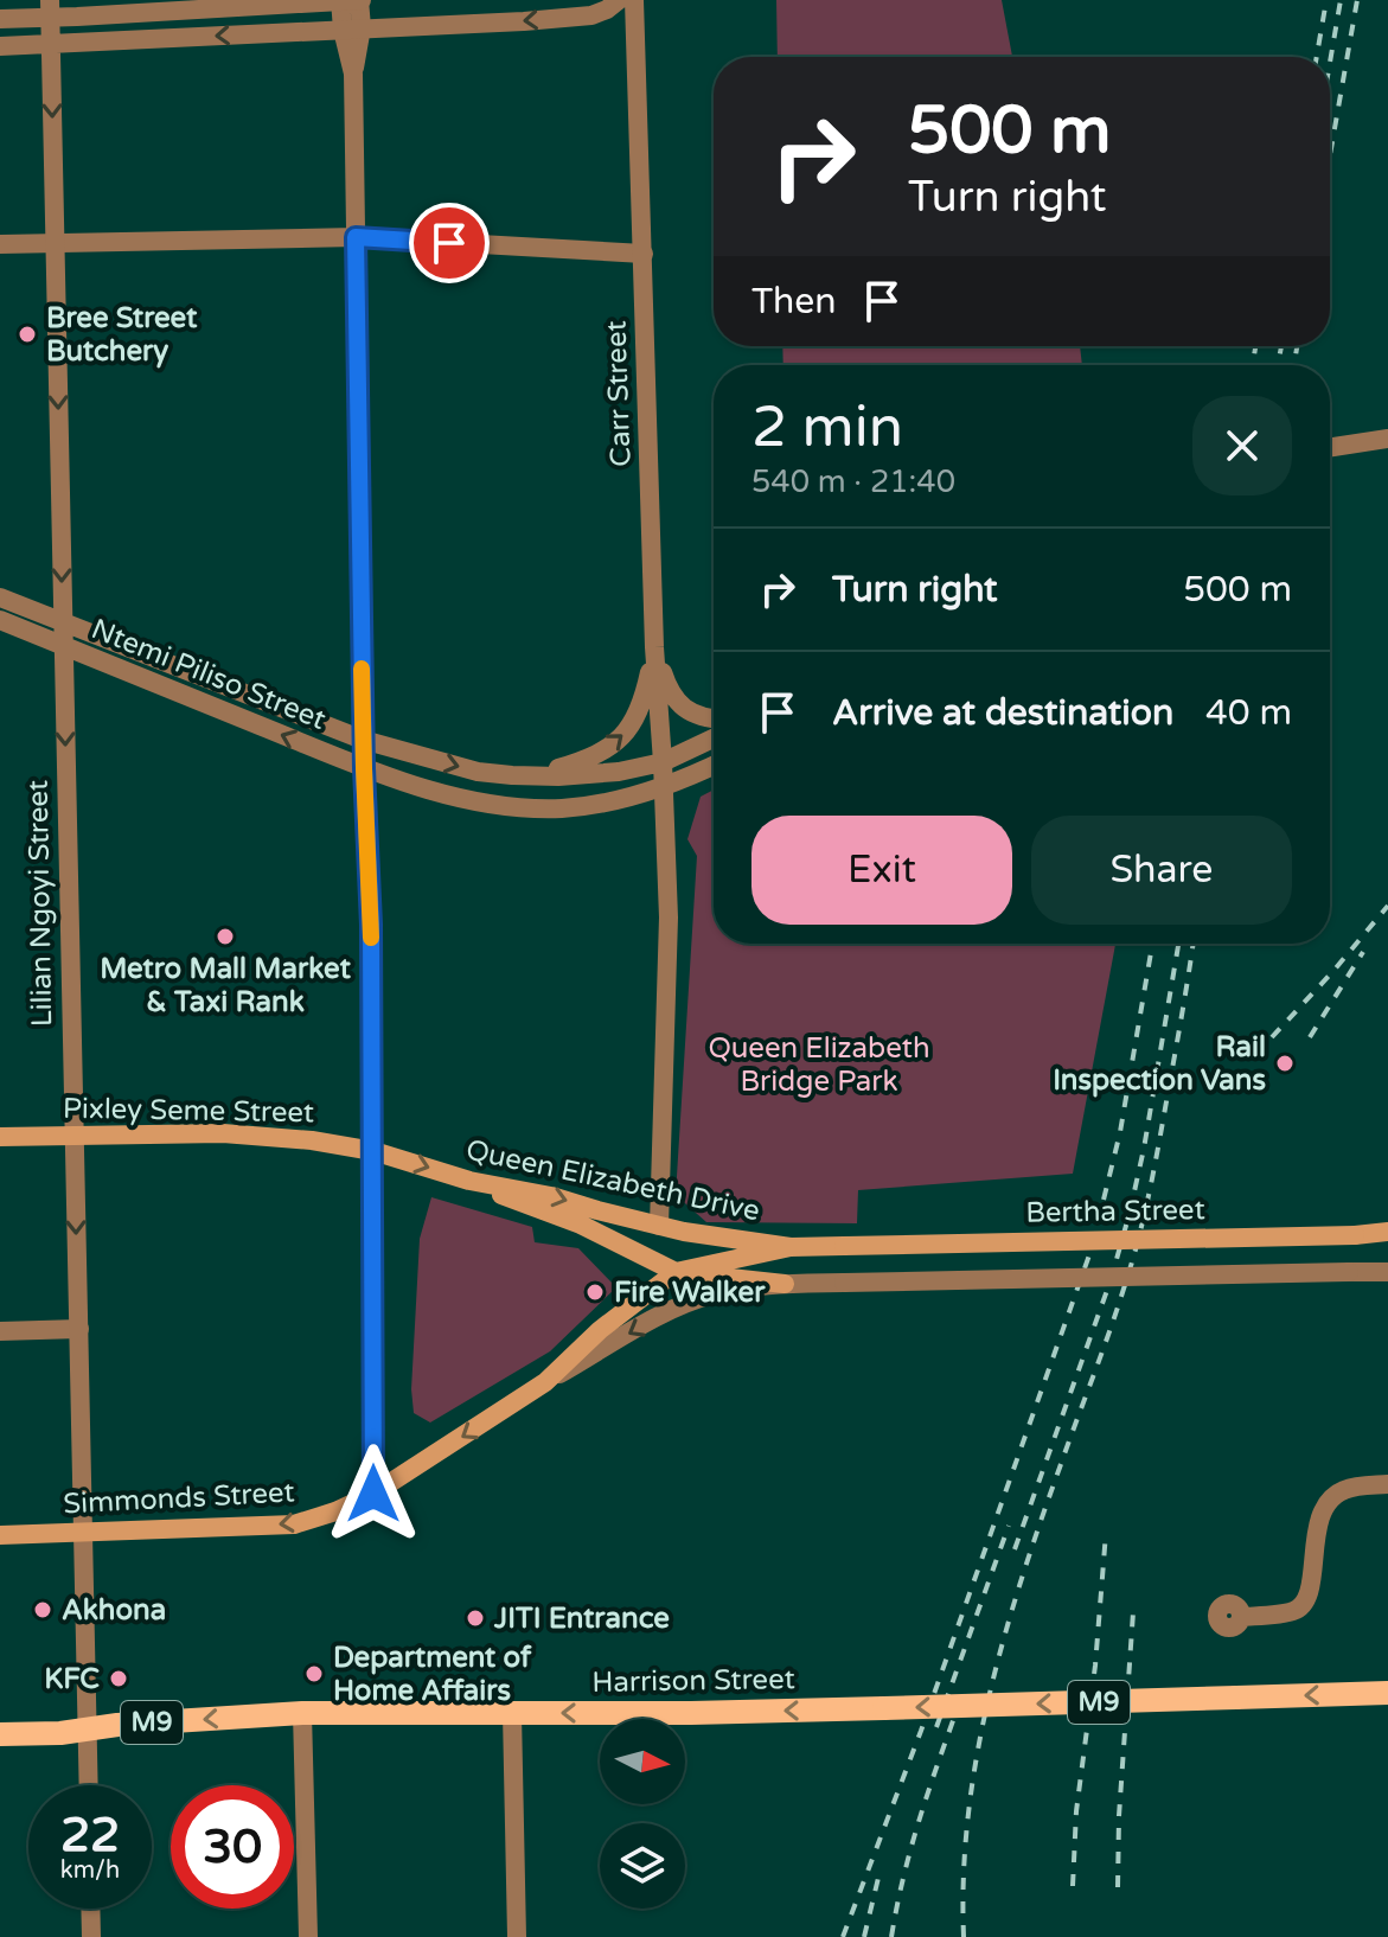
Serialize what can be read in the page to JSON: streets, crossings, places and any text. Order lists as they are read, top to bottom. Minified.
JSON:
{"streets":{"main road":["Pixley Seme Street","Queen Elizabeth Drive","Bertha Street","Simmonds Street","Harrison Street","M9"],"street":["Carr Street","Ntemi Piliso Street","Lilian Ngoyi Street"]},"crossings":[["Carr Street","Ntemi Piliso Street"],["Carr Street","Queen Elizabeth Drive"],["Ntemi Piliso Street","Lilian Ngoyi Street"],["Lilian Ngoyi Street","Pixley Seme Street"],["Lilian Ngoyi Street","Simmonds Street"],["Lilian Ngoyi Street","Harrison Street"],["Pixley Seme Street","Queen Elizabeth Drive"],["Queen Elizabeth Drive","Bertha Street"],["Queen Elizabeth Drive","Simmonds Street"]],"one_way":["Lilian Ngoyi Street","Simmonds Street","Harrison Street"],"parks":["Queen Elizabeth Bridge Park"],"places":["Bree Street Butchery","Metro Mall Market & Taxi Rank","Rail Inspection Vans","Fire Walker","Akhona","JITI Entrance","Department of Home Affairs","KFC"],"north":"right","page":{"turn":["500 m","Turn right"],"then":"Then","heading":["2 min","540 m · 21:40"],"list":[{"name":"Turn right","value":"500 m"},{"name":"Arrive at destination","value":"40 m"}],"buttons":["Exit","Share"],"speed":"22 km/h","limit":"30"}}
